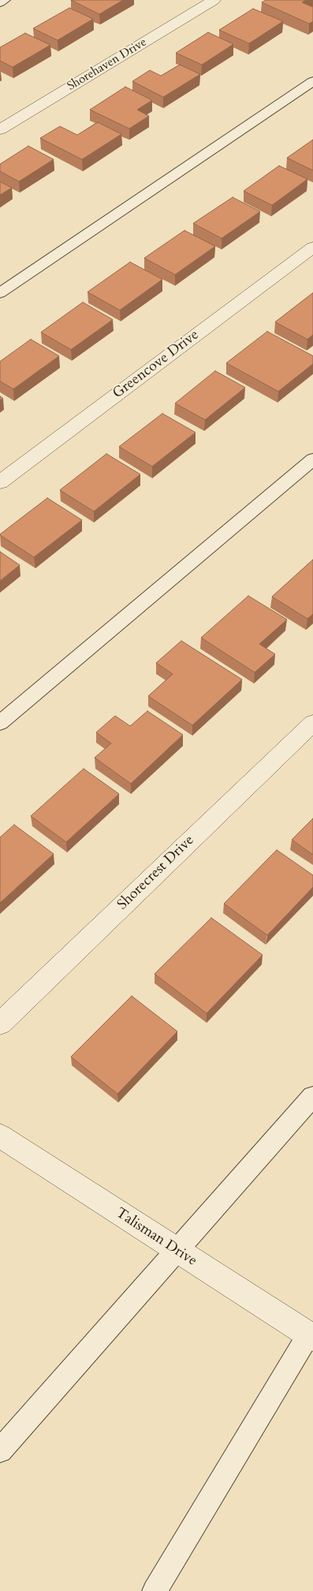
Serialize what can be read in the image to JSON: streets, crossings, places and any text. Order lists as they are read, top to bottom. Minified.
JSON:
{"streets":{"street":["Shorehaven Drive","Greencove Drive","Shorecrest Drive","Talisman Drive"]}}
